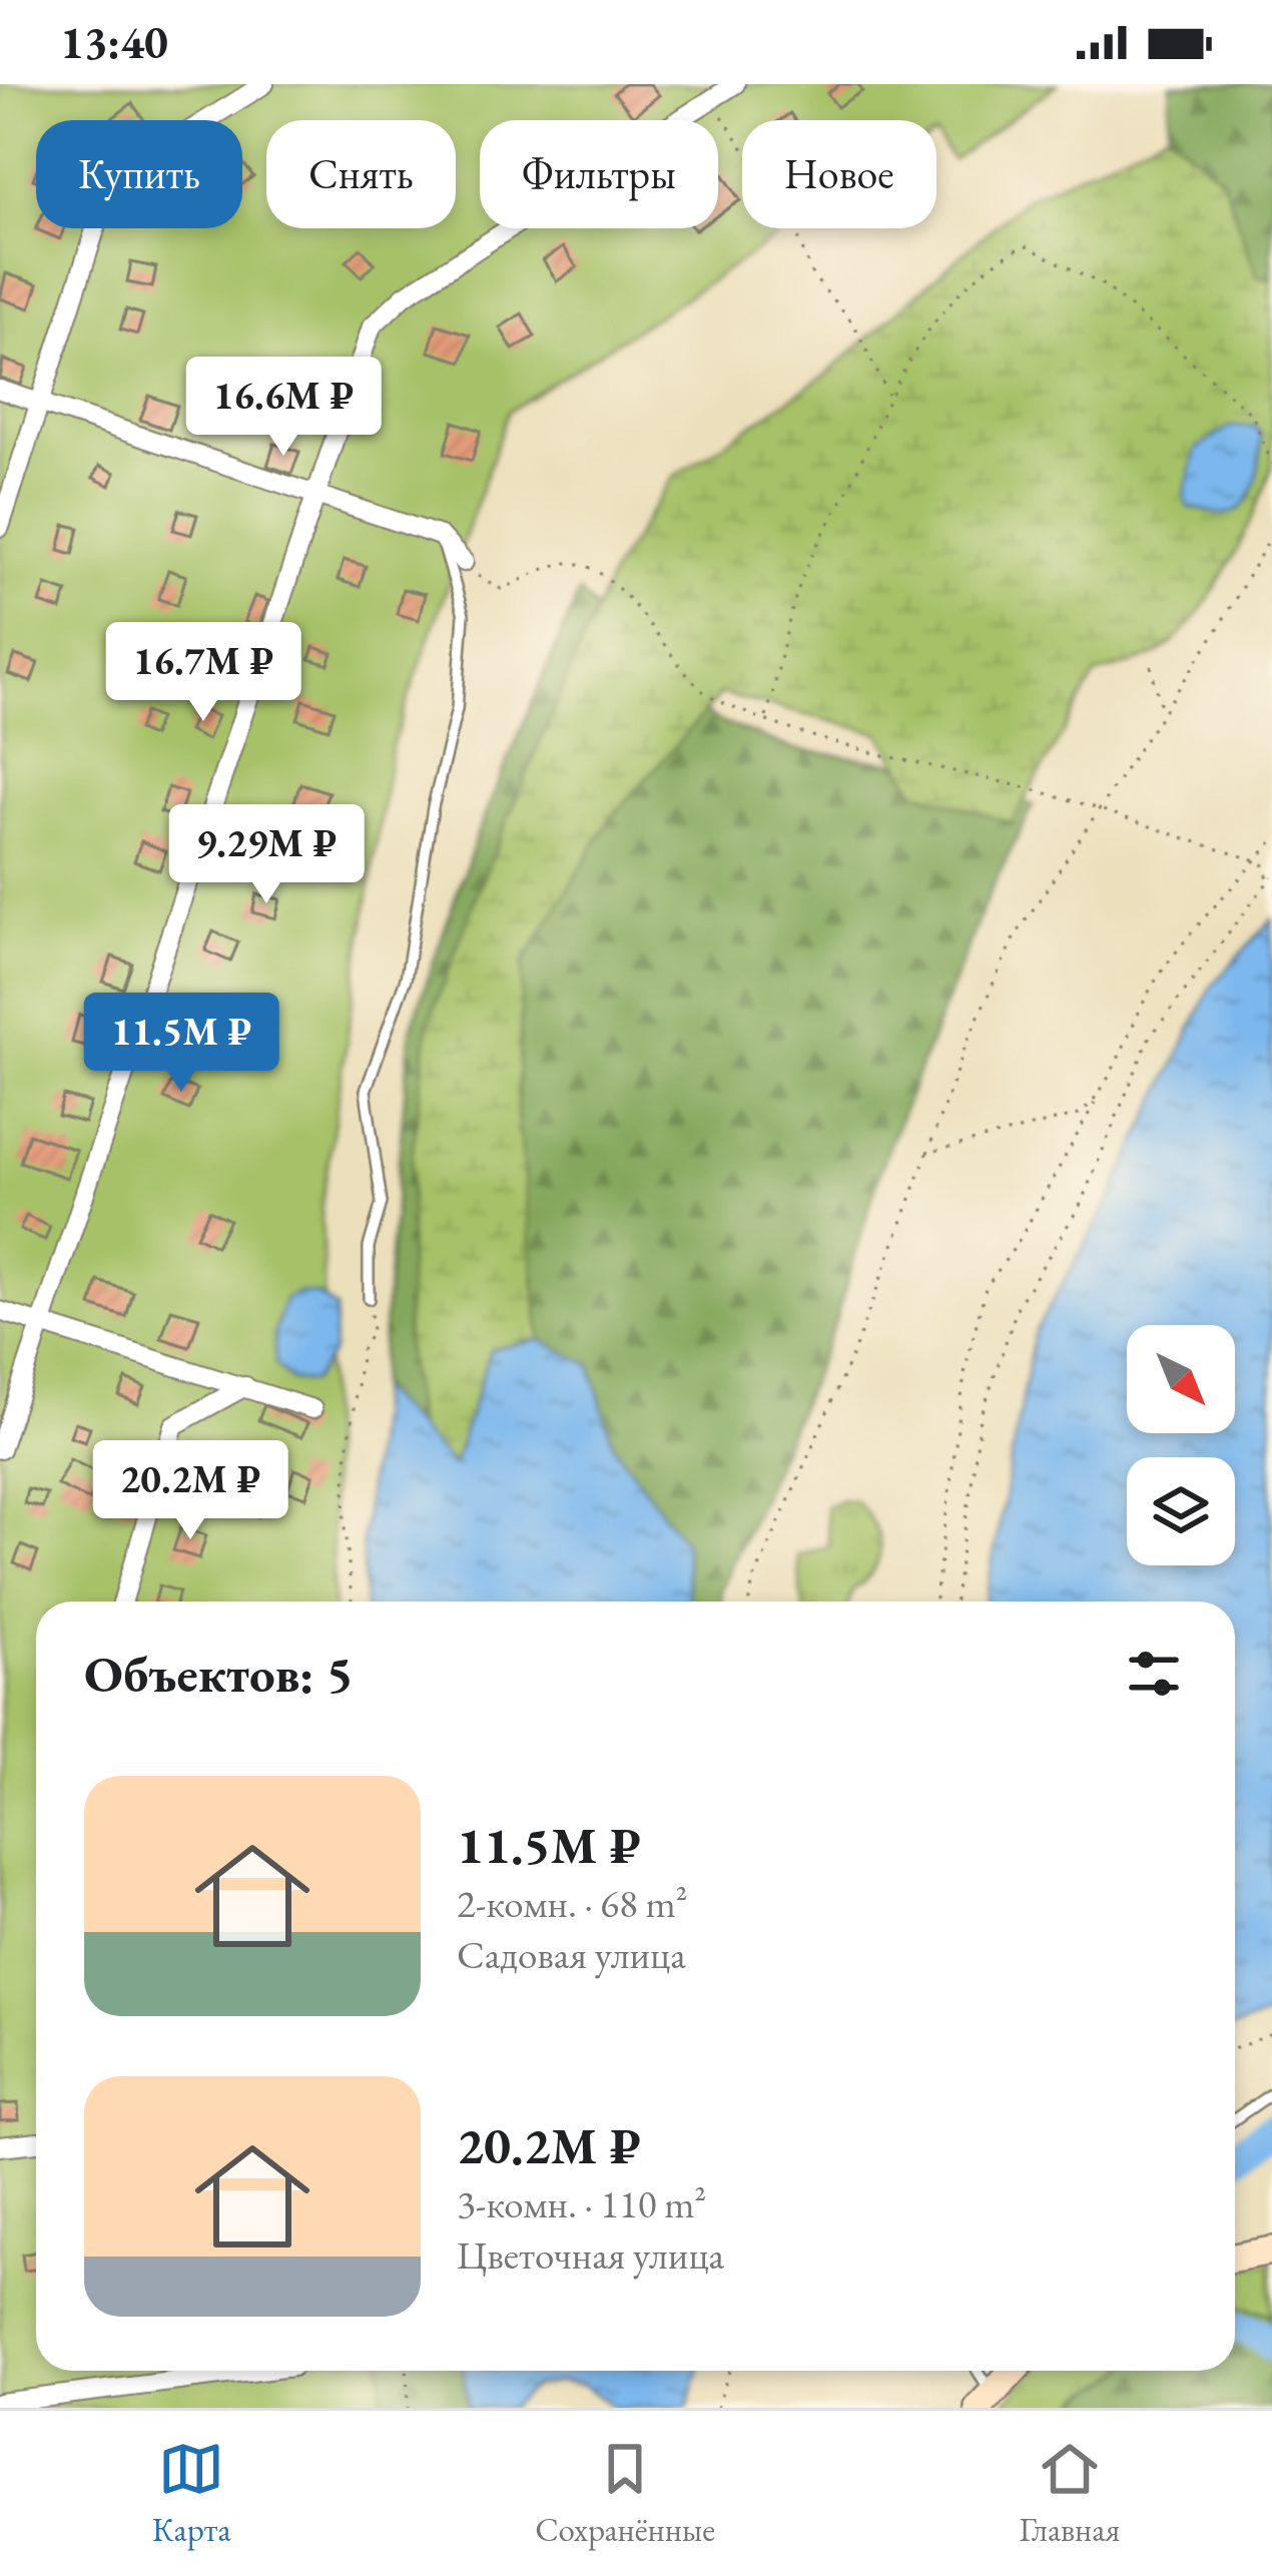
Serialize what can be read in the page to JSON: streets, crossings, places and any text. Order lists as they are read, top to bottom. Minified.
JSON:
{"north":"bottom right","page":{"status":"13:40","chip":["Купить","Снять","Фильтры","Новое"],"price":["16.6M ₽","16.7M ₽","9.29M ₽","11.5M ₽","20.2M ₽"],"heading":"Объектов: 5","list":[{"name":"11.5M ₽","note":"2-комн. · 68 m² · Садовая улица"},{"name":"20.2M ₽","note":"3-комн. · 110 m² · Цветочная улица"}],"tabs":["Карта","Сохранённые","Главная"]}}
